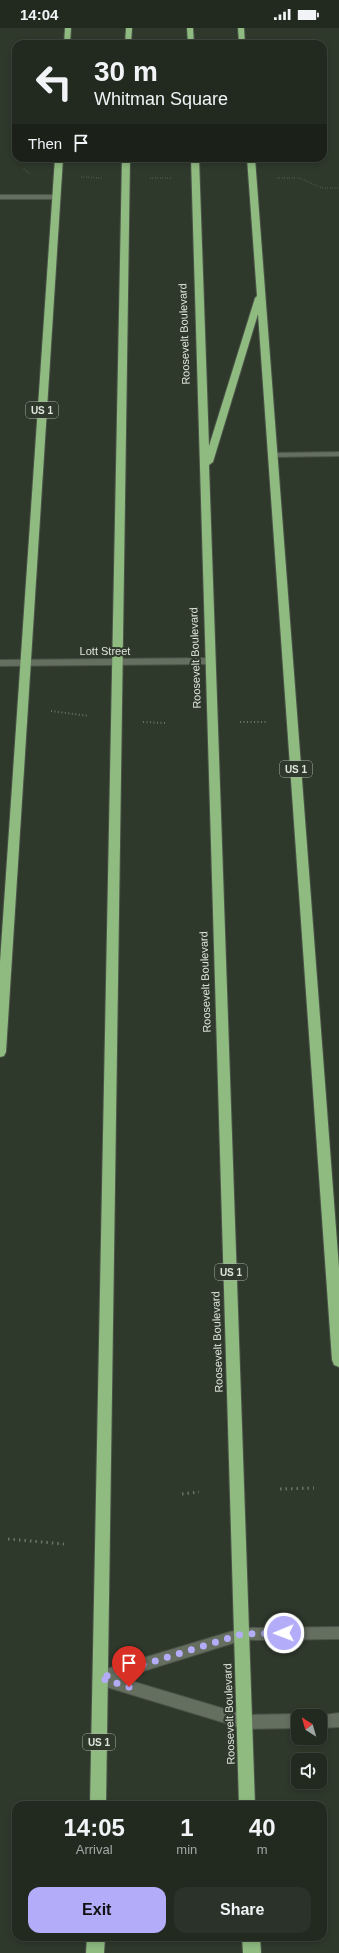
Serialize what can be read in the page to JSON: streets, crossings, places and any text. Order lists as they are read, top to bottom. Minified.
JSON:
{"streets":{"highway":["Roosevelt Boulevard","US 1"],"street":["Lott Street"]},"crossings":[["Roosevelt Boulevard","Lott Street"],["US 1","Lott Street"]],"north":"top left","page":{"status":"14:04","turn":["30 m","Whitman Square"],"then":"Then","eta":["14:05","Arrival","1","min","40","m"],"buttons":["Exit","Share"]}}
